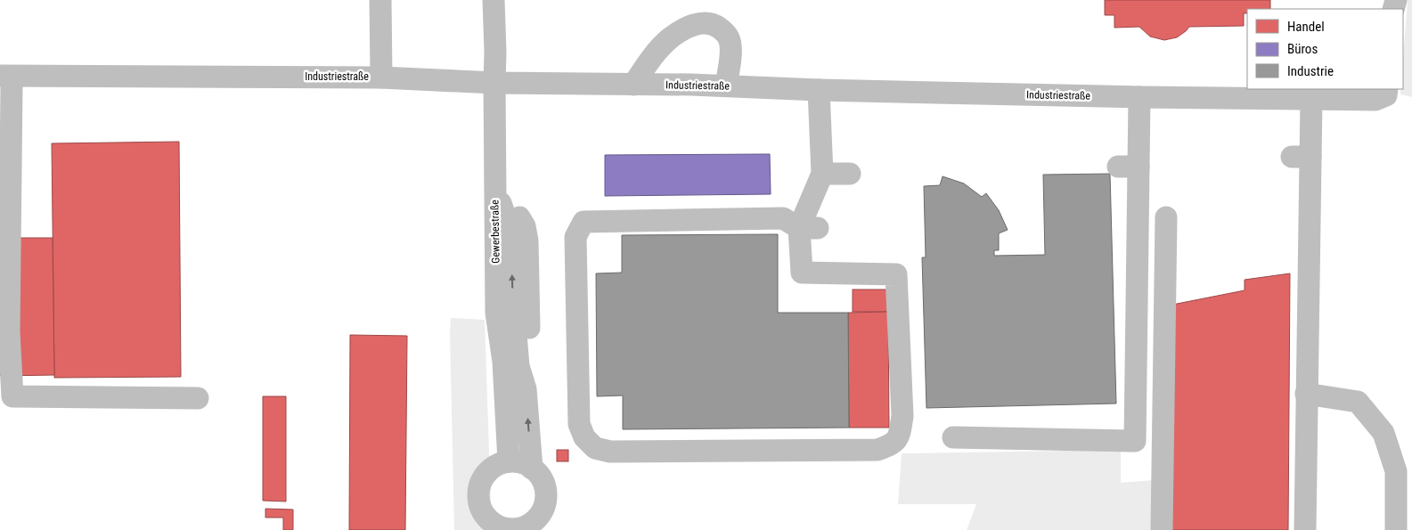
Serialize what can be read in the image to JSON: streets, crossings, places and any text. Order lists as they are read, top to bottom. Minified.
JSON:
{"streets":{"street":["Industriestraße","Gewerbestraße"]},"crossings":[["Industriestraße","Gewerbestraße"]],"legend":["Handel","Büros","Industrie"]}
